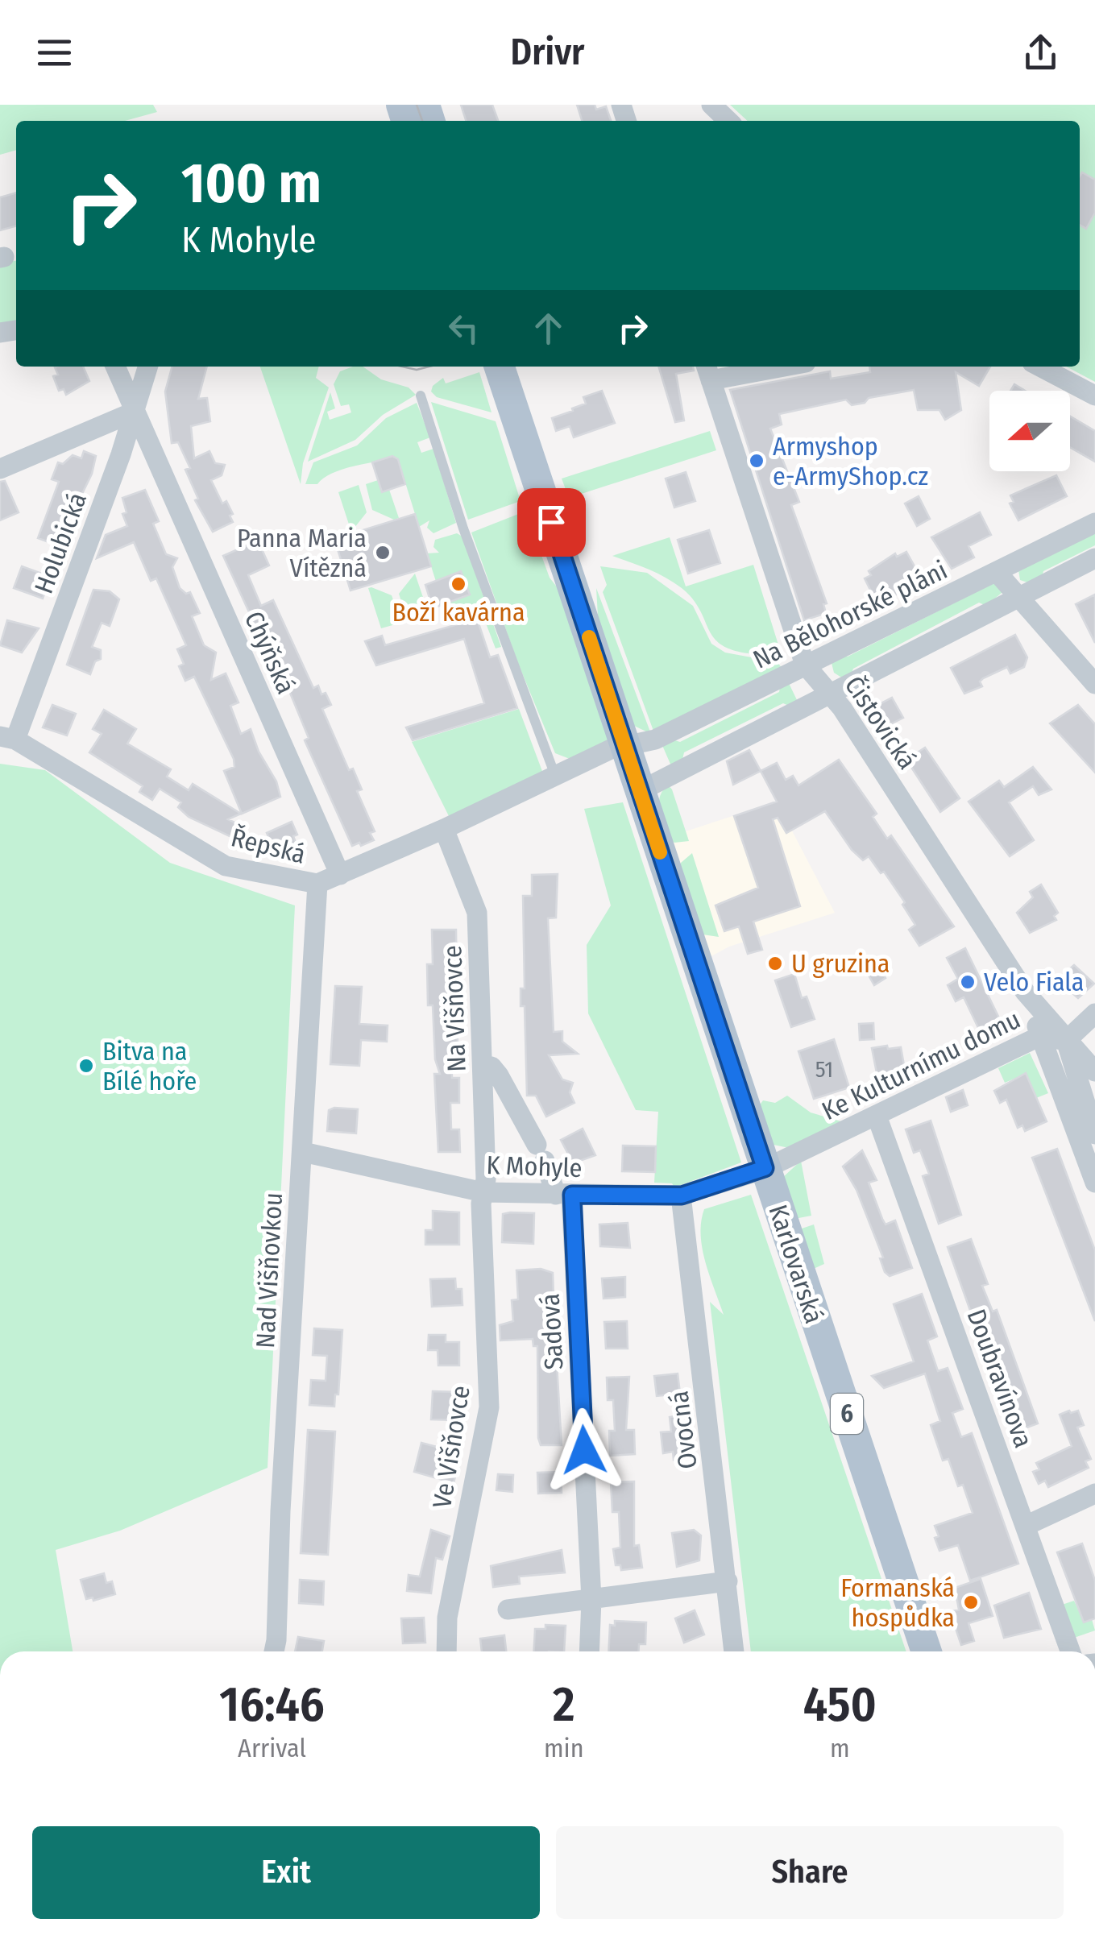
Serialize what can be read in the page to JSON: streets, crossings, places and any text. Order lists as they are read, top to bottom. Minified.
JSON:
{"streets":{"main road":["Karlovarská","6"],"street":["Holubická","Na Bělohorské pláni","Chýňská","Čistovická","Řepská","Na Višňovce","Ke Kulturnímu domu","K Mohyle","Nad Višňovkou","Sadová","Doubravínova","Ovocná","Ve Višňovce"]},"crossings":[["Holubická","Chýňská"],["Holubická","Řepská"],["Na Bělohorské pláni","Čistovická"],["Na Bělohorské pláni","Řepská"],["Na Bělohorské pláni","Karlovarská"],["Chýňská","Řepská"],["Čistovická","Ke Kulturnímu domu"],["Řepská","Na Višňovce"],["Řepská","Karlovarská"],["Řepská","Nad Višňovkou"],["Na Višňovce","K Mohyle"],["Na Višňovce","Sadová"],["Na Višňovce","Ve Višňovce"],["Ke Kulturnímu domu","K Mohyle"],["Ke Kulturnímu domu","Karlovarská"],["Ke Kulturnímu domu","Doubravínova"],["K Mohyle","Karlovarská"],["K Mohyle","Nad Višňovkou"],["K Mohyle","Sadová"],["K Mohyle","Ovocná"],["K Mohyle","Ve Višňovce"]],"places":["Armyshop e-ArmyShop.cz","Panna Maria Vítězná","Boží kavárna","U gruzina","Velo Fiala","Bitva na Bílé hoře","Formanská hospůdka"],"house_numbers":["51"],"north":"left","page":{"header":"Drivr","turn":["100 m","K Mohyle"],"eta":["16:46","Arrival","2","min","450","m"],"buttons":["Exit","Share"]}}
